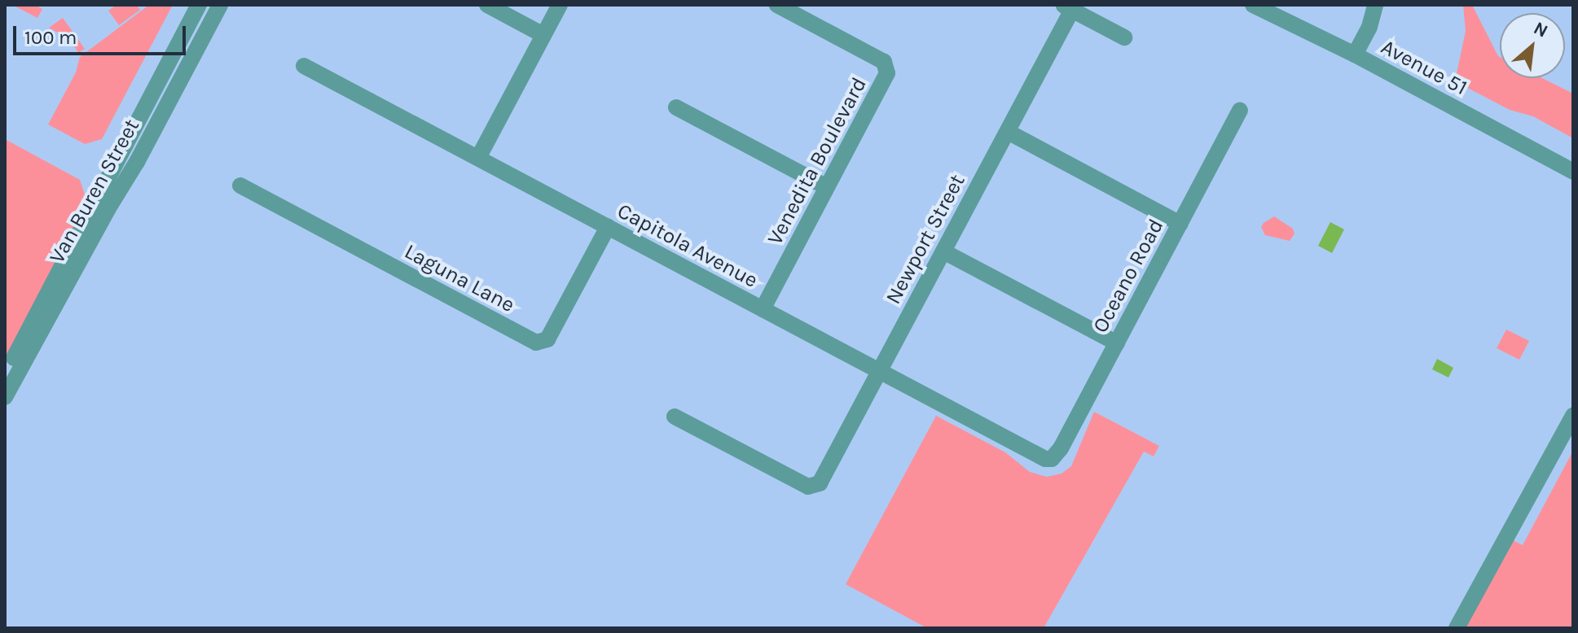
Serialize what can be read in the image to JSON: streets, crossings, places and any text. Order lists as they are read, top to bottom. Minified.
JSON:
{"streets":{"street":["Avenue 51","Venedita Boulevard","Van Buren Street","Newport Street","Capitola Avenue","Oceano Road","Laguna Lane"]},"crossings":[["Venedita Boulevard","Capitola Avenue"],["Newport Street","Capitola Avenue"],["Capitola Avenue","Oceano Road"],["Capitola Avenue","Laguna Lane"]],"scale_bar":"100 m","north":"top right"}
